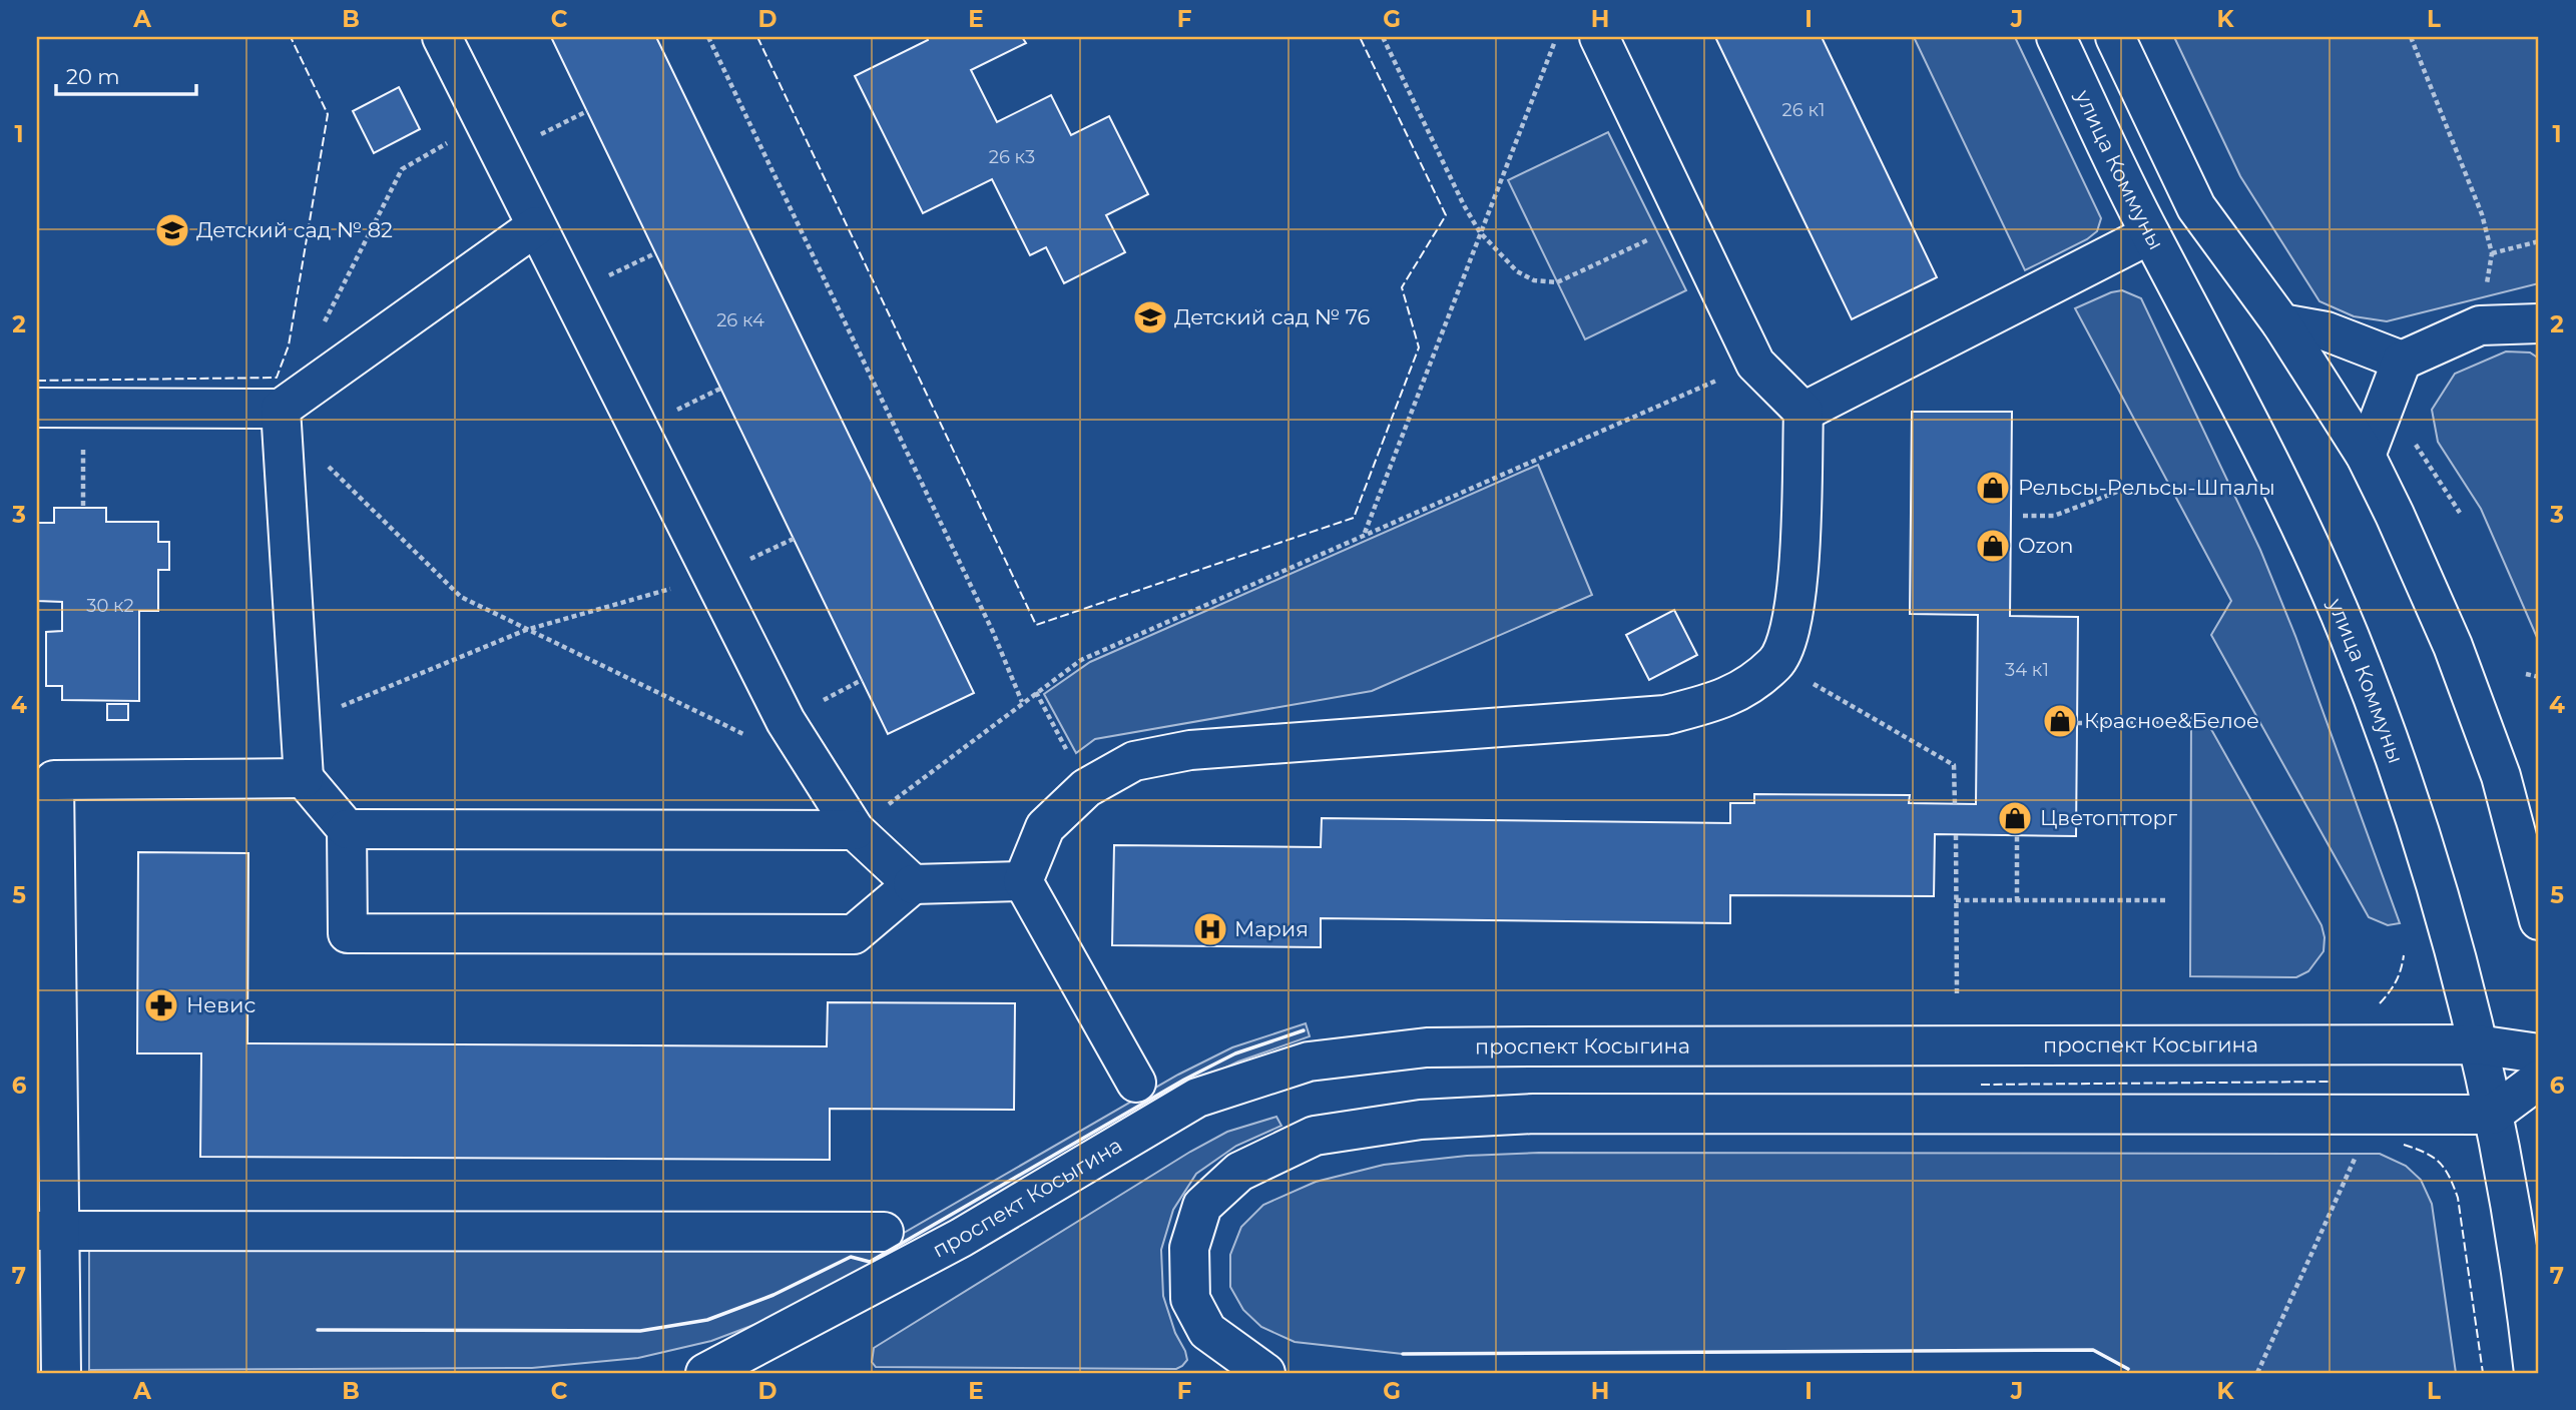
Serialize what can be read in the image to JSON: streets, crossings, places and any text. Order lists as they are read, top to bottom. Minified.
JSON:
{"streets":{"main road":["улица Коммуны","проспект Косыгина"]},"crossings":[["улица Коммуны","проспект Косыгина"]],"places":{"school or university":["Детский сад № 82","Детский сад № 76"],"shop":["Рельсы-Рельсы-Шпалы","Ozon","Красное&Белое","Цветоптторг"],"hospital":["Мария"],"pharmacy":["Невис"]},"house_numbers":["26 к1","26 к3","26 к4","30 к2","34 к1"],"scale_bar":"20 m","grid":{"columns":["A","B","C","D","E","F","G","H","I","J","K","L"],"rows":["1","2","3","4","5","6","7"]}}
